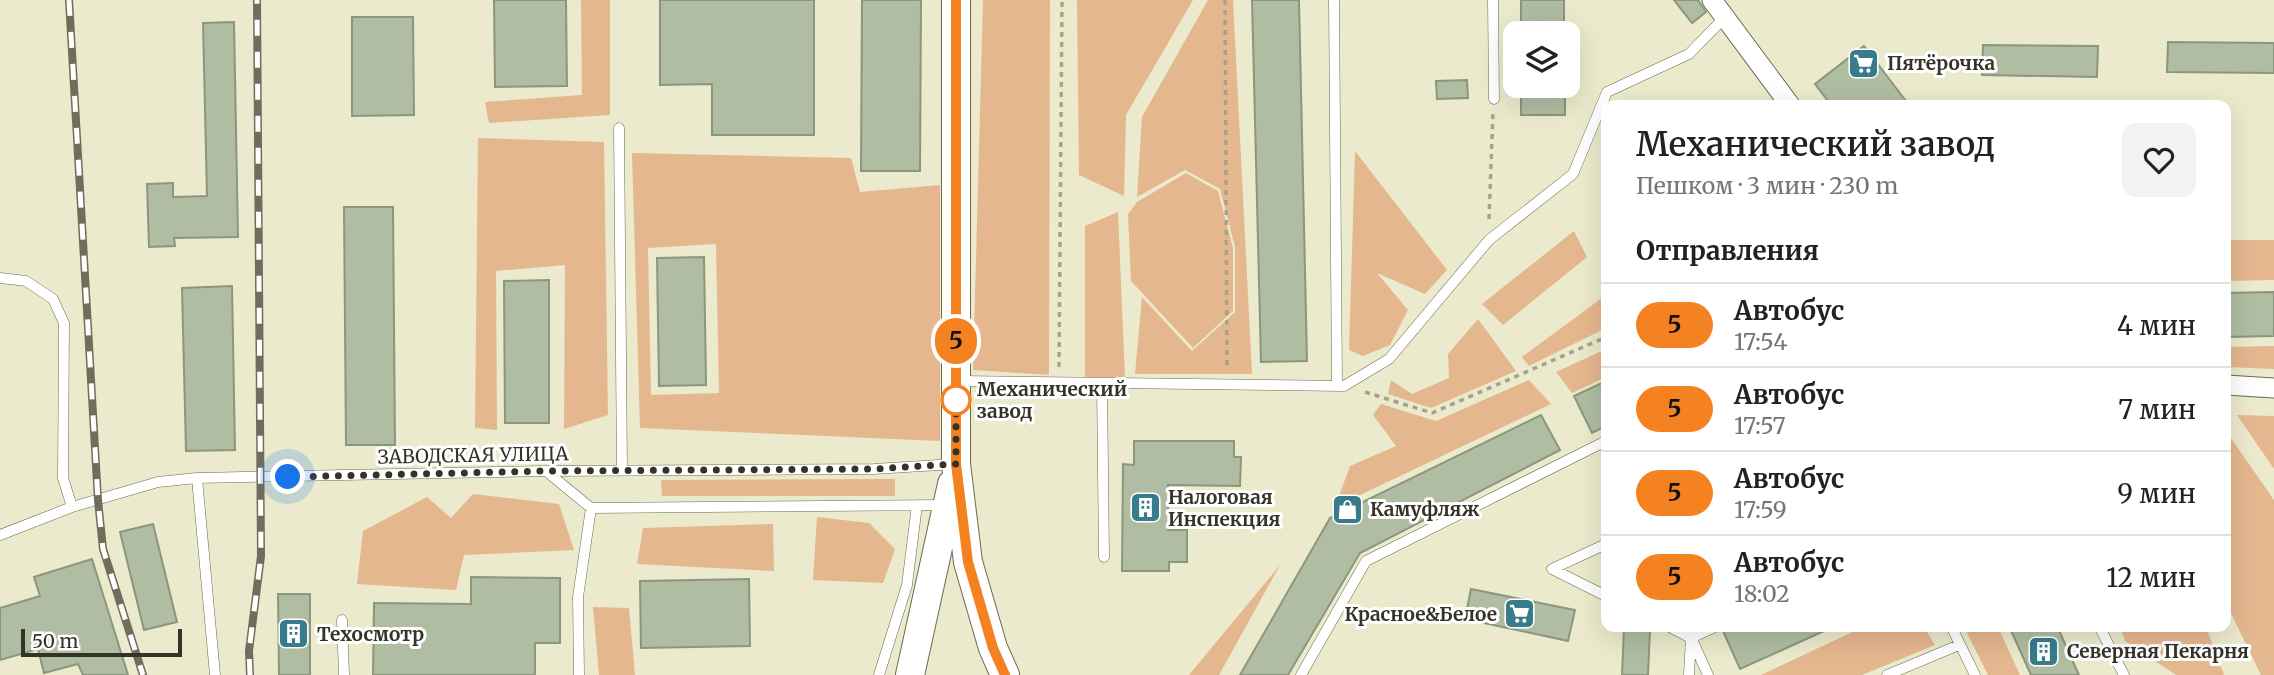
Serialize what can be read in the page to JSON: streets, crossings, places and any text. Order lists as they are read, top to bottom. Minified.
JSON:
{"streets":{"lane":["ЗАВОДСКАЯ УЛИЦА"]},"places":{"supermarket":["Пятёрочка","Красное&Белое"],"other":["Механический завод"],"building":["Налоговая Инспекция","Техосмотр","Северная Пекарня"],"shop":["Камуфляж"]},"lines":["bus line 5"],"scale_bar":"50 m","page":{"on_map":"5","heading":[["Механический завод","Пешком · 3 мин · 230 m"],"Отправления"],"list":[{"mark":"5","name":"Автобус","note":"17:54","value":"4 мин"},{"mark":"5","name":"Автобус","note":"17:57","value":"7 мин"},{"mark":"5","name":"Автобус","note":"17:59","value":"9 мин"},{"mark":"5","name":"Автобус","note":"18:02","value":"12 мин"}],"scale":"50 m"}}
